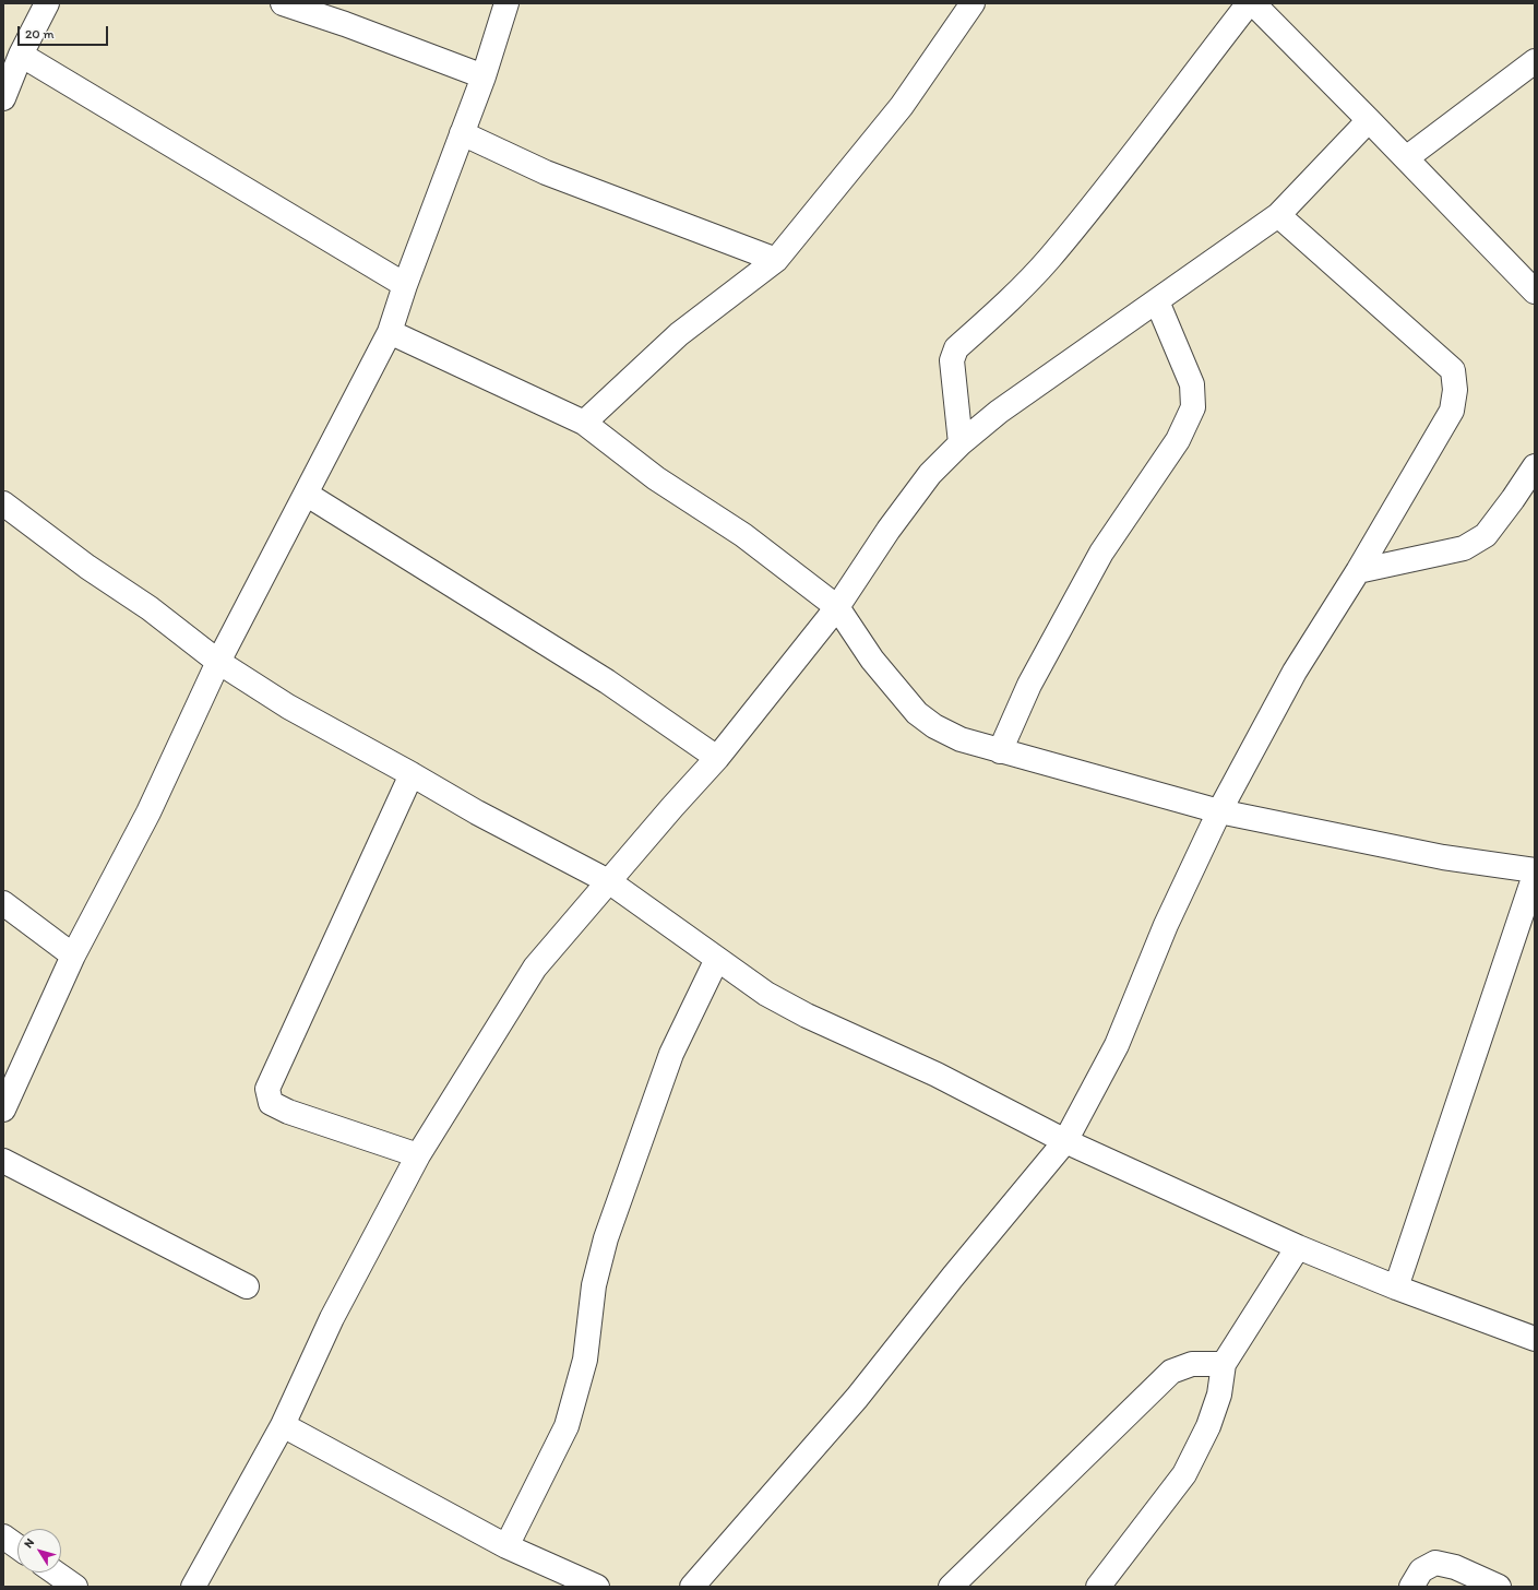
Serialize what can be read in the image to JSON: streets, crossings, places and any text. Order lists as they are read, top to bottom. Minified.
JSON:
{"scale_bar":"20 m","north":"top left"}
